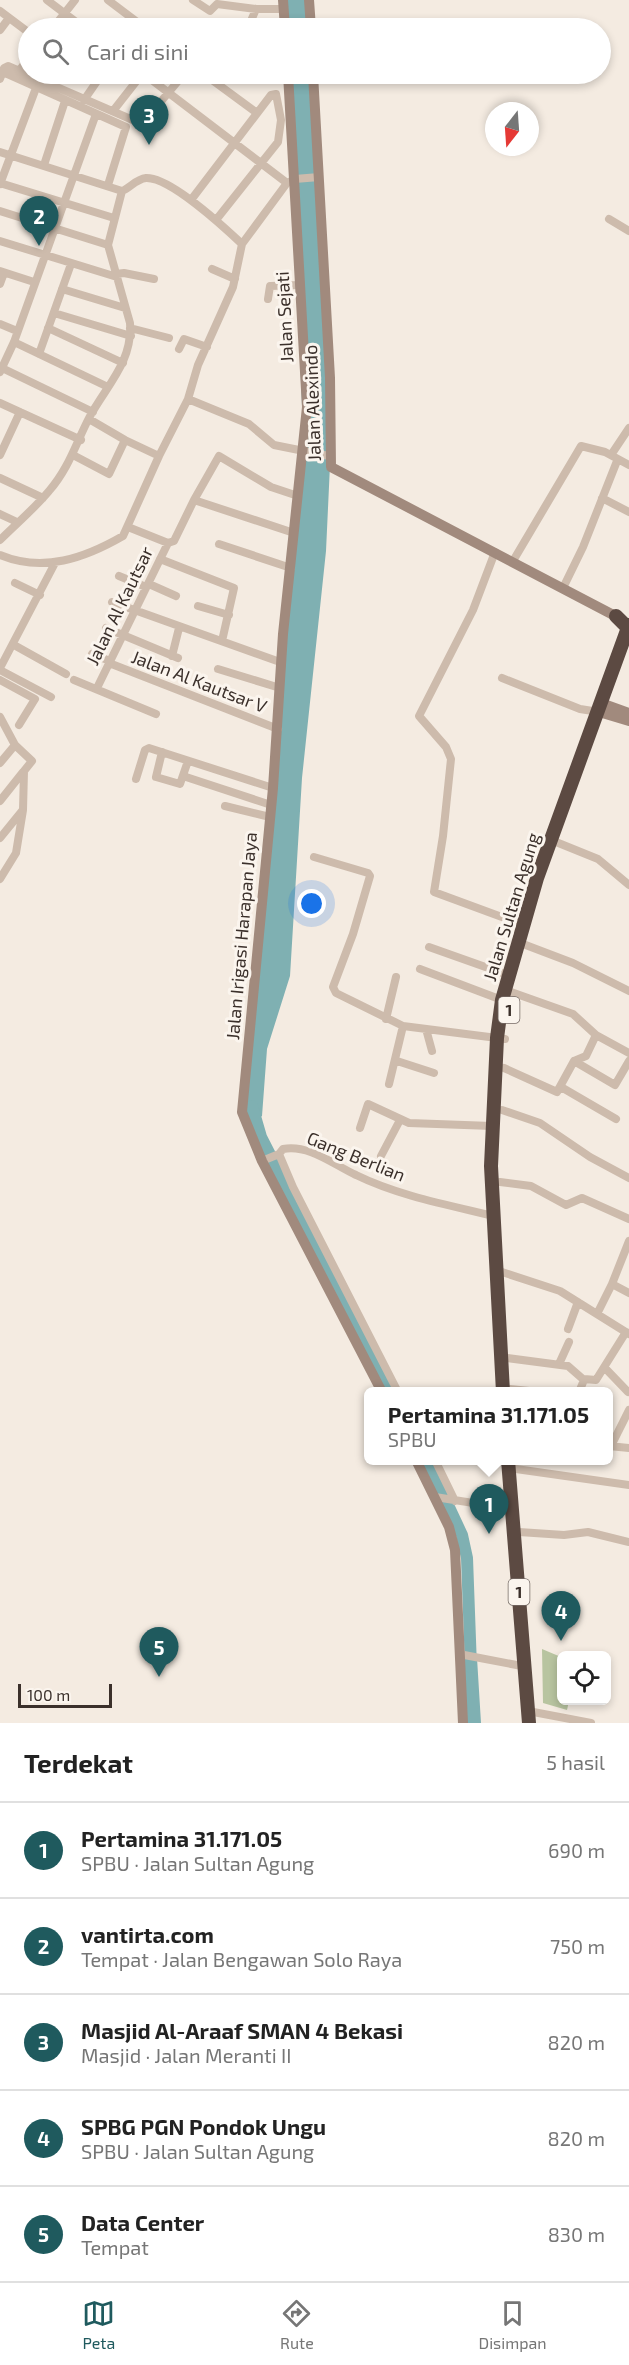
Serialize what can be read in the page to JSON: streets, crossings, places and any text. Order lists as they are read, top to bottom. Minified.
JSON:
{"streets":{"highway":["Jalan Sultan Agung","1"],"street":["Jalan Sejati","Jalan Alexindo","Jalan Al Kautsar","Jalan Al Kautsar V","Jalan Irigasi Harapan Jaya","Gang Berlian"]},"crossings":[["Jalan Sejati","Jalan Alexindo"],["Jalan Sejati","Jalan Irigasi Harapan Jaya"],["Jalan Alexindo","Jalan Sultan Agung"],["Jalan Alexindo","Jalan Irigasi Harapan Jaya"],["Jalan Al Kautsar","Jalan Al Kautsar V"],["Jalan Al Kautsar V","Jalan Irigasi Harapan Jaya"],["Jalan Sultan Agung","Gang Berlian"],["Jalan Irigasi Harapan Jaya","Gang Berlian"]],"scale_bar":"100 m","north":"bottom","page":{"search":"Cari di sini","pins":["3","2","1","4","5"],"popup":["Pertamina 31.171.05","SPBU"],"scale":"100 m","heading":["Terdekat","5 hasil"],"list":[{"mark":"1","name":"Pertamina 31.171.05","note":"SPBU · Jalan Sultan Agung","value":"690 m"},{"mark":"2","name":"vantirta.com","note":"Tempat · Jalan Bengawan Solo Raya","value":"750 m"},{"mark":"3","name":"Masjid Al-Araaf SMAN 4 Bekasi","note":"Masjid · Jalan Meranti II","value":"820 m"},{"mark":"4","name":"SPBG PGN Pondok Ungu","note":"SPBU · Jalan Sultan Agung","value":"820 m"},{"mark":"5","name":"Data Center","note":"Tempat","value":"830 m"}],"nav":["Peta","Rute","Disimpan"]}}
